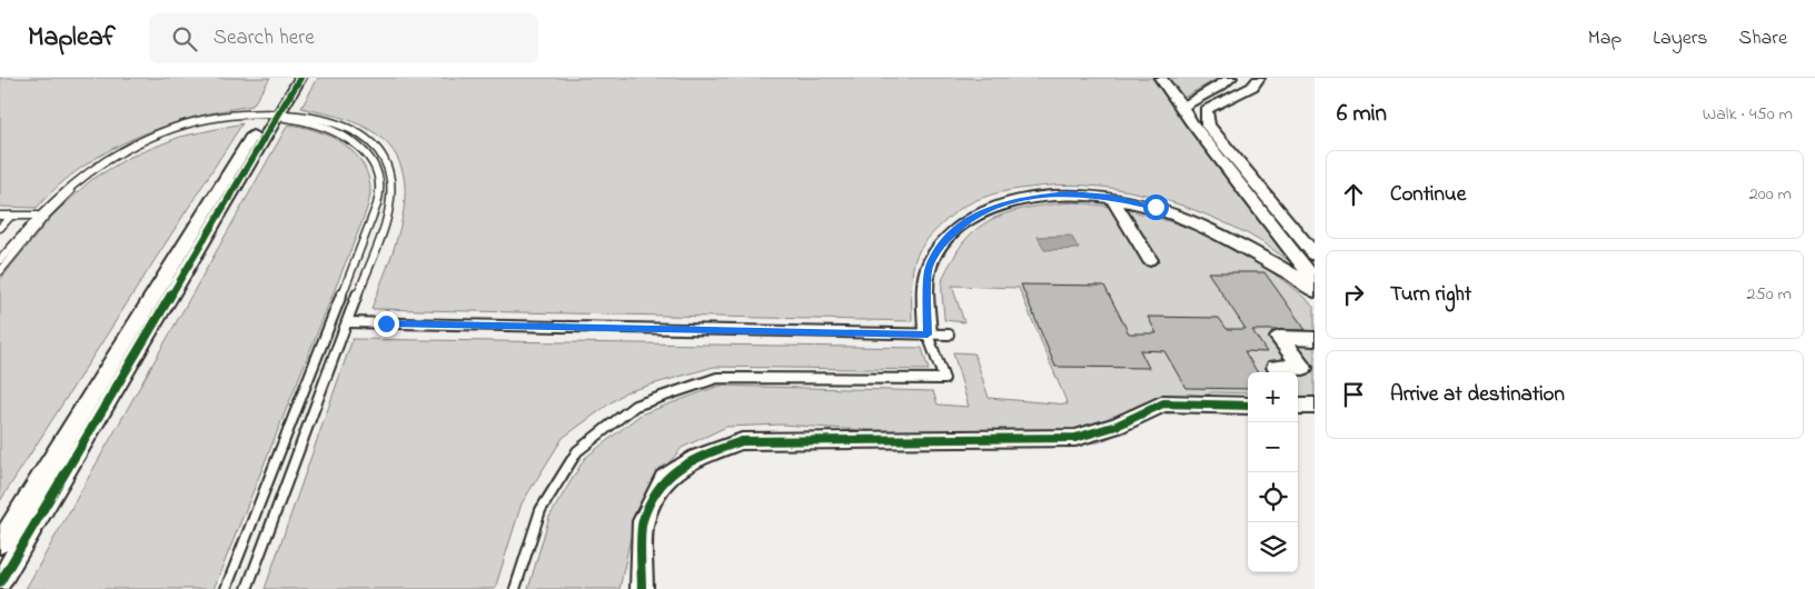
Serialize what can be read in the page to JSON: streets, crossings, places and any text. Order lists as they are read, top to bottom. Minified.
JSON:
{"page":{"header":"Mapleaf","search":"Search here","nav":["Map","Layers","Share"],"heading":["6 min","Walk · 450 m"],"list":[["Continue","200 m"],["Turn right","250 m"],"Arrive at destination"],"map_buttons":["+","−"]}}
